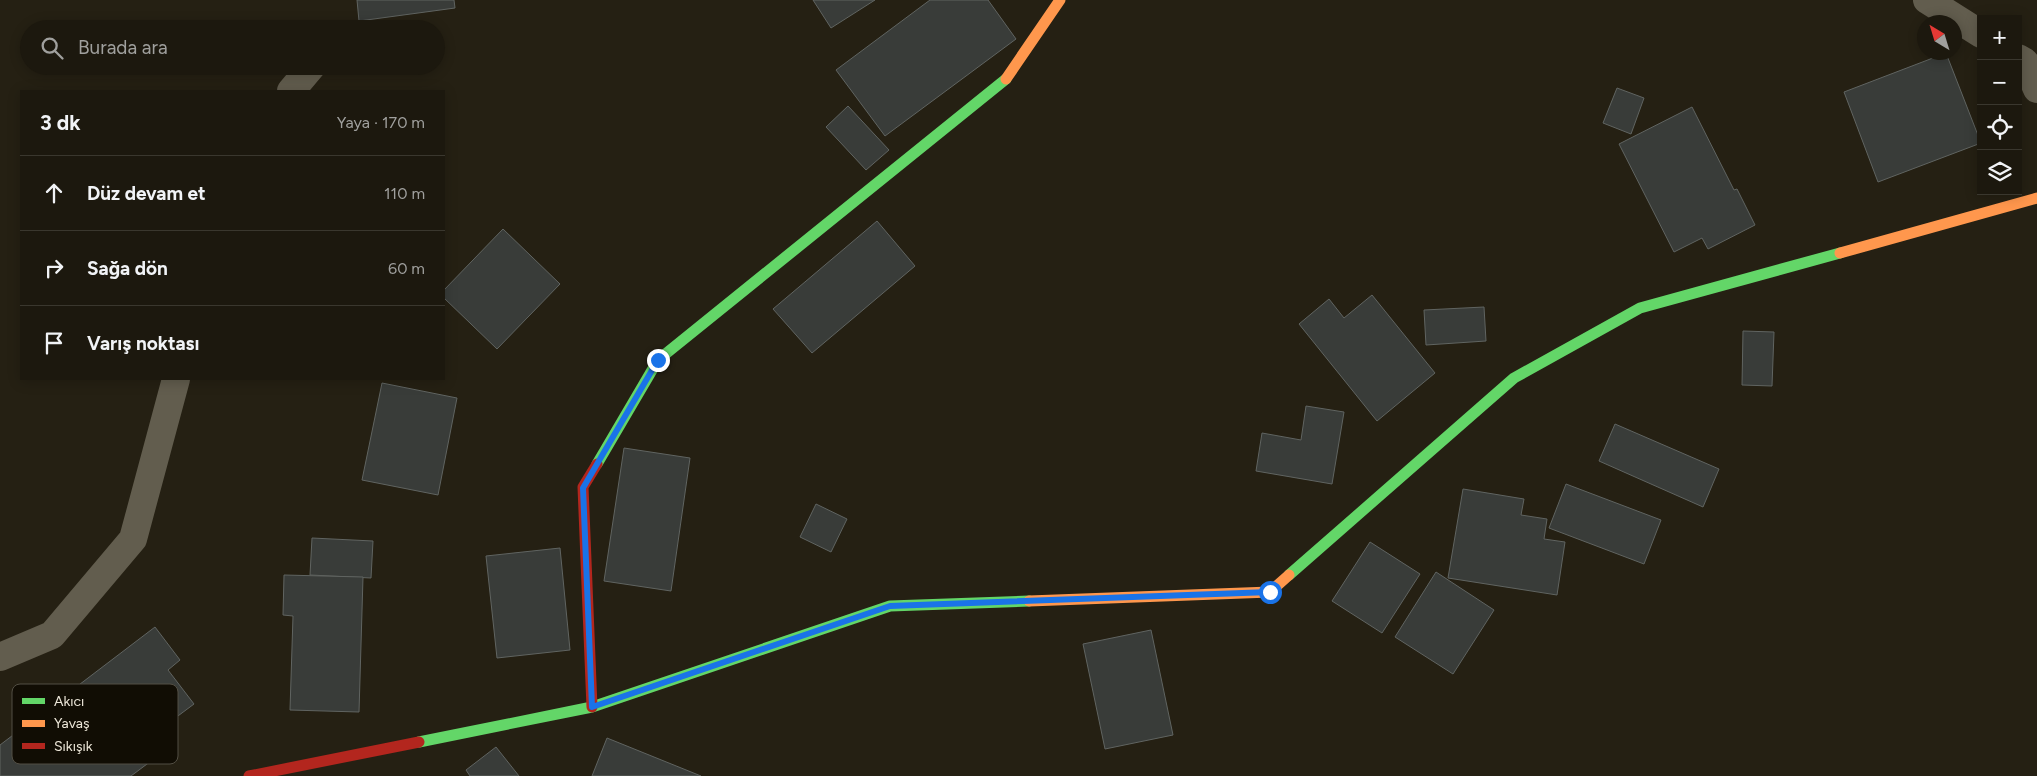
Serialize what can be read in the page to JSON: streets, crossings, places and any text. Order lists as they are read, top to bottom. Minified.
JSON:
{"legend":["Akıcı","Yavaş","Sıkışık"],"north":"top left","page":{"map_buttons":["+","−"],"search":"Burada ara","heading":["3 dk","Yaya · 170 m"],"list":[["Düz devam et","110 m"],["Sağa dön","60 m"],"Varış noktası"]}}
